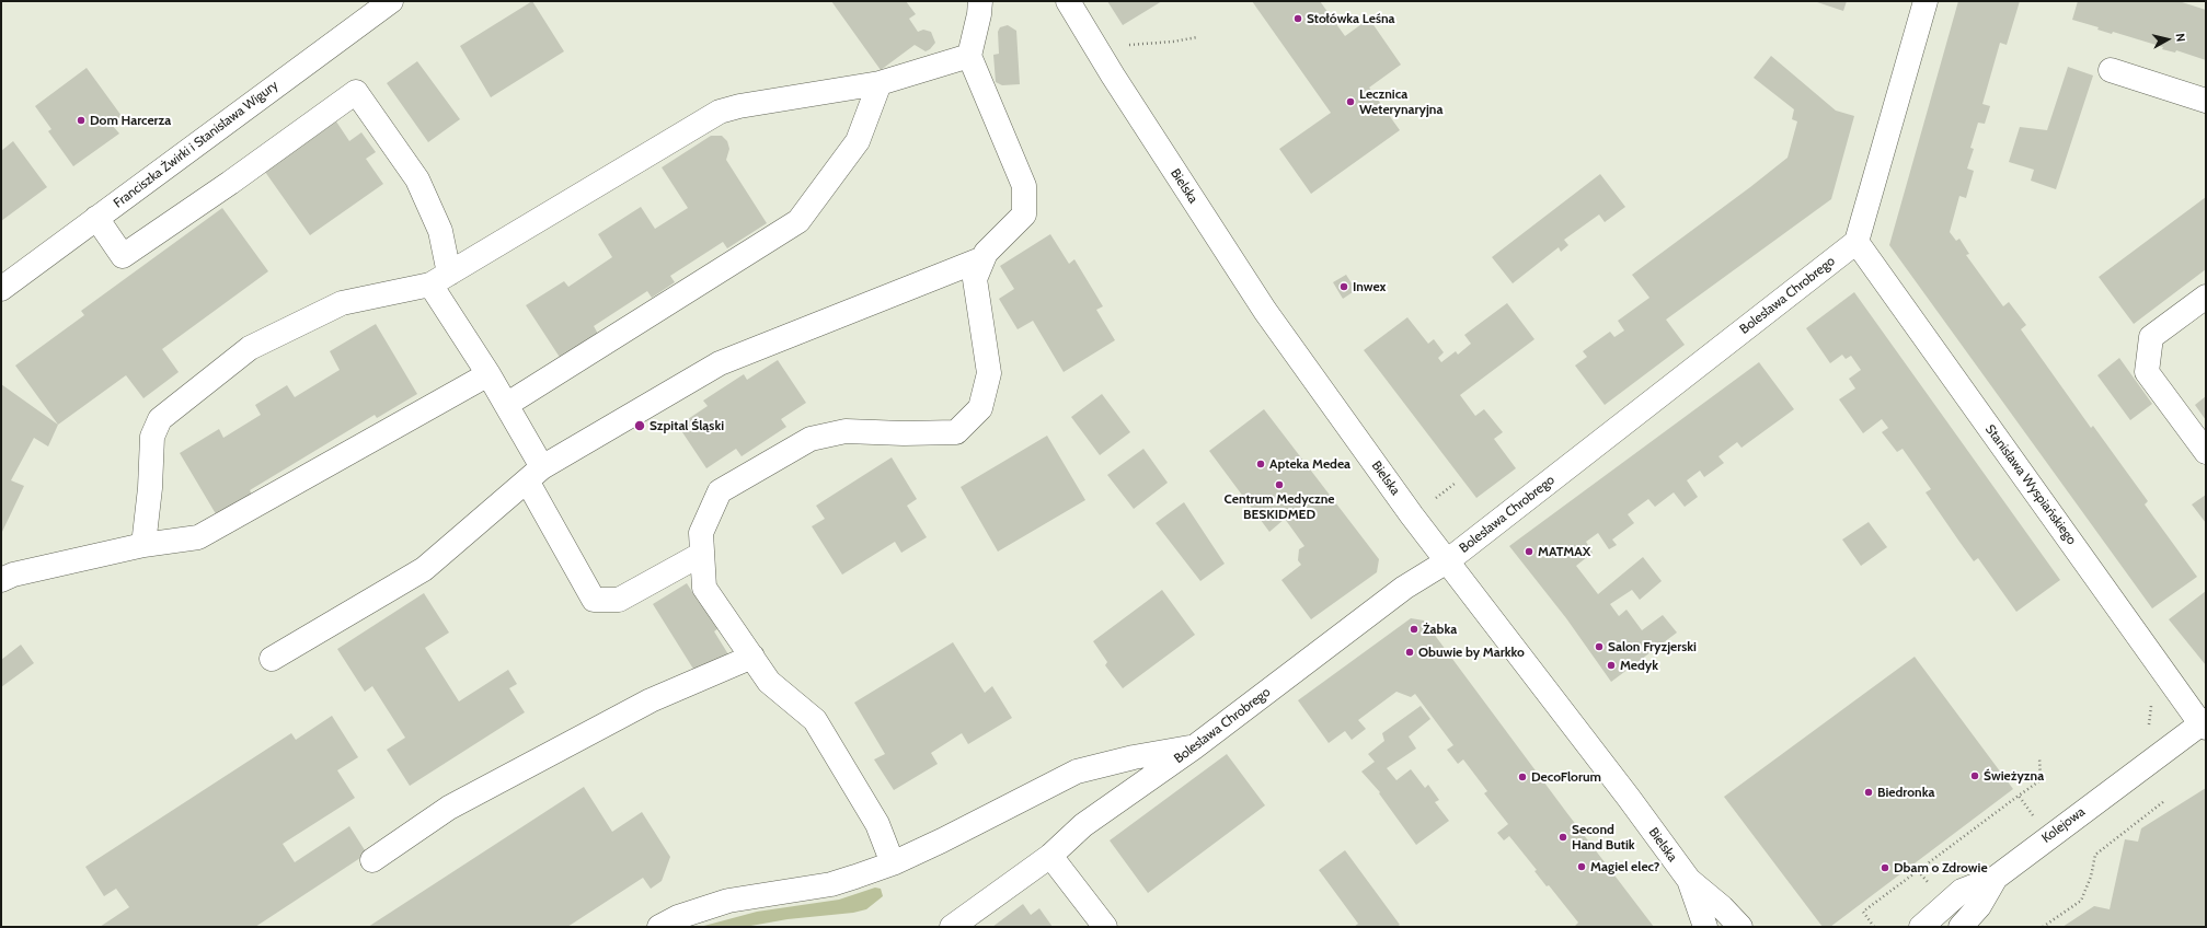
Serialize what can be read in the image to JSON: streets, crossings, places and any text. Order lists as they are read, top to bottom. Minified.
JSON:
{"streets":{"street":["Franciszka Żwirki i Stanisława Wigury","Bielska","Bolesława Chrobrego","Stanisława Wyspiańskiego","Kolejowa"]},"crossings":[["Bielska","Bolesława Chrobrego"],["Bolesława Chrobrego","Stanisława Wyspiańskiego"],["Stanisława Wyspiańskiego","Kolejowa"]],"places":["Stołówka Leśna","Lecznica Weterynaryjna","Dom Harcerza","Inwex","Szpital Śląski","Apteka Medea","Centrum Medyczne BESKIDMED","MATMAX","Żabka","Salon Fryzjerski","Obuwie by Markko","Medyk","Świeżyzna","DecoFlorum","Biedronka","Second Hand Butik","Magiel elec?","Dbam o Zdrowie"],"north":"right"}
